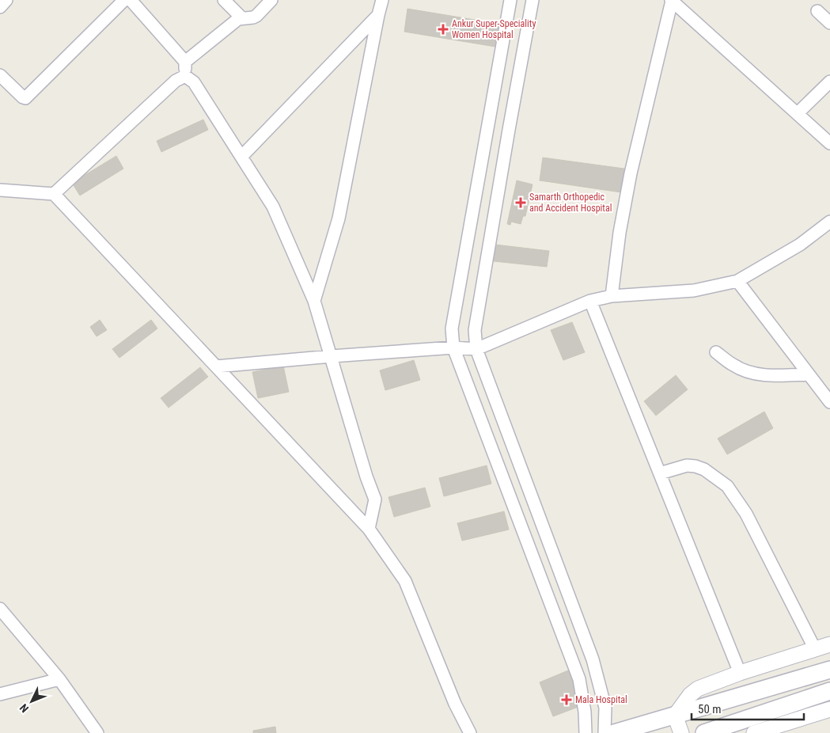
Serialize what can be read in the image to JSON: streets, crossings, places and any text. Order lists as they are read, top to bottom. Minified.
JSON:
{"places":{"health":["Ankur Super-Speciality Women Hospital","Samarth Orthopedic and Accident Hospital","Mala Hospital"]},"scale_bar":"50 m","north":"bottom left"}
